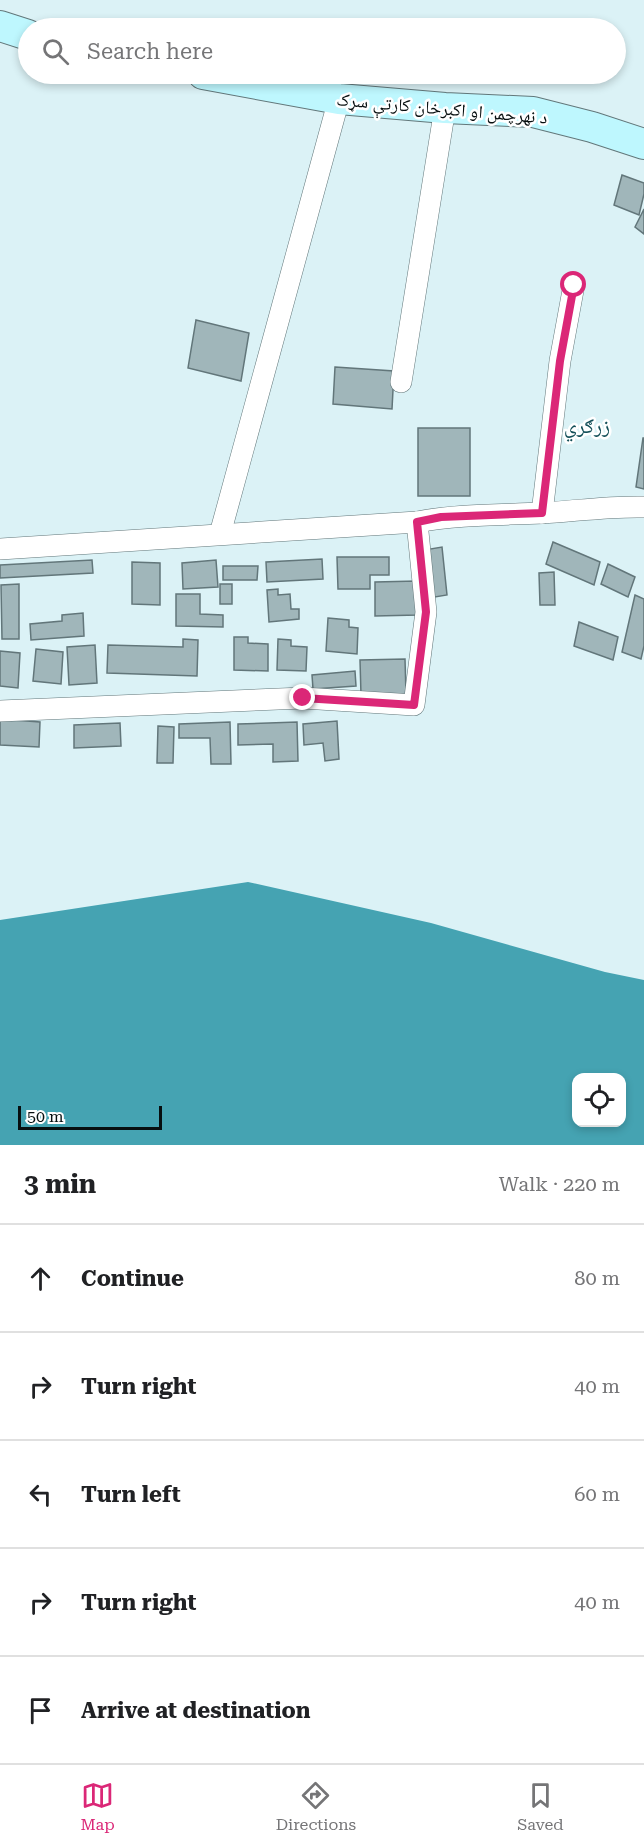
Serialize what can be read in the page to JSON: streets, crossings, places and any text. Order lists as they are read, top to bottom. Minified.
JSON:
{"streets":{"main road":["د نهرچمن او اکبرخان کارتې سړک"]},"districts":["زرګري"],"scale_bar":"50 m","page":{"search":"Search here","scale":"50 m","heading":["3 min","Walk · 220 m"],"list":[["Continue","80 m"],["Turn right","40 m"],["Turn left","60 m"],["Turn right","40 m"],"Arrive at destination"],"nav":["Map","Directions","Saved"]}}
